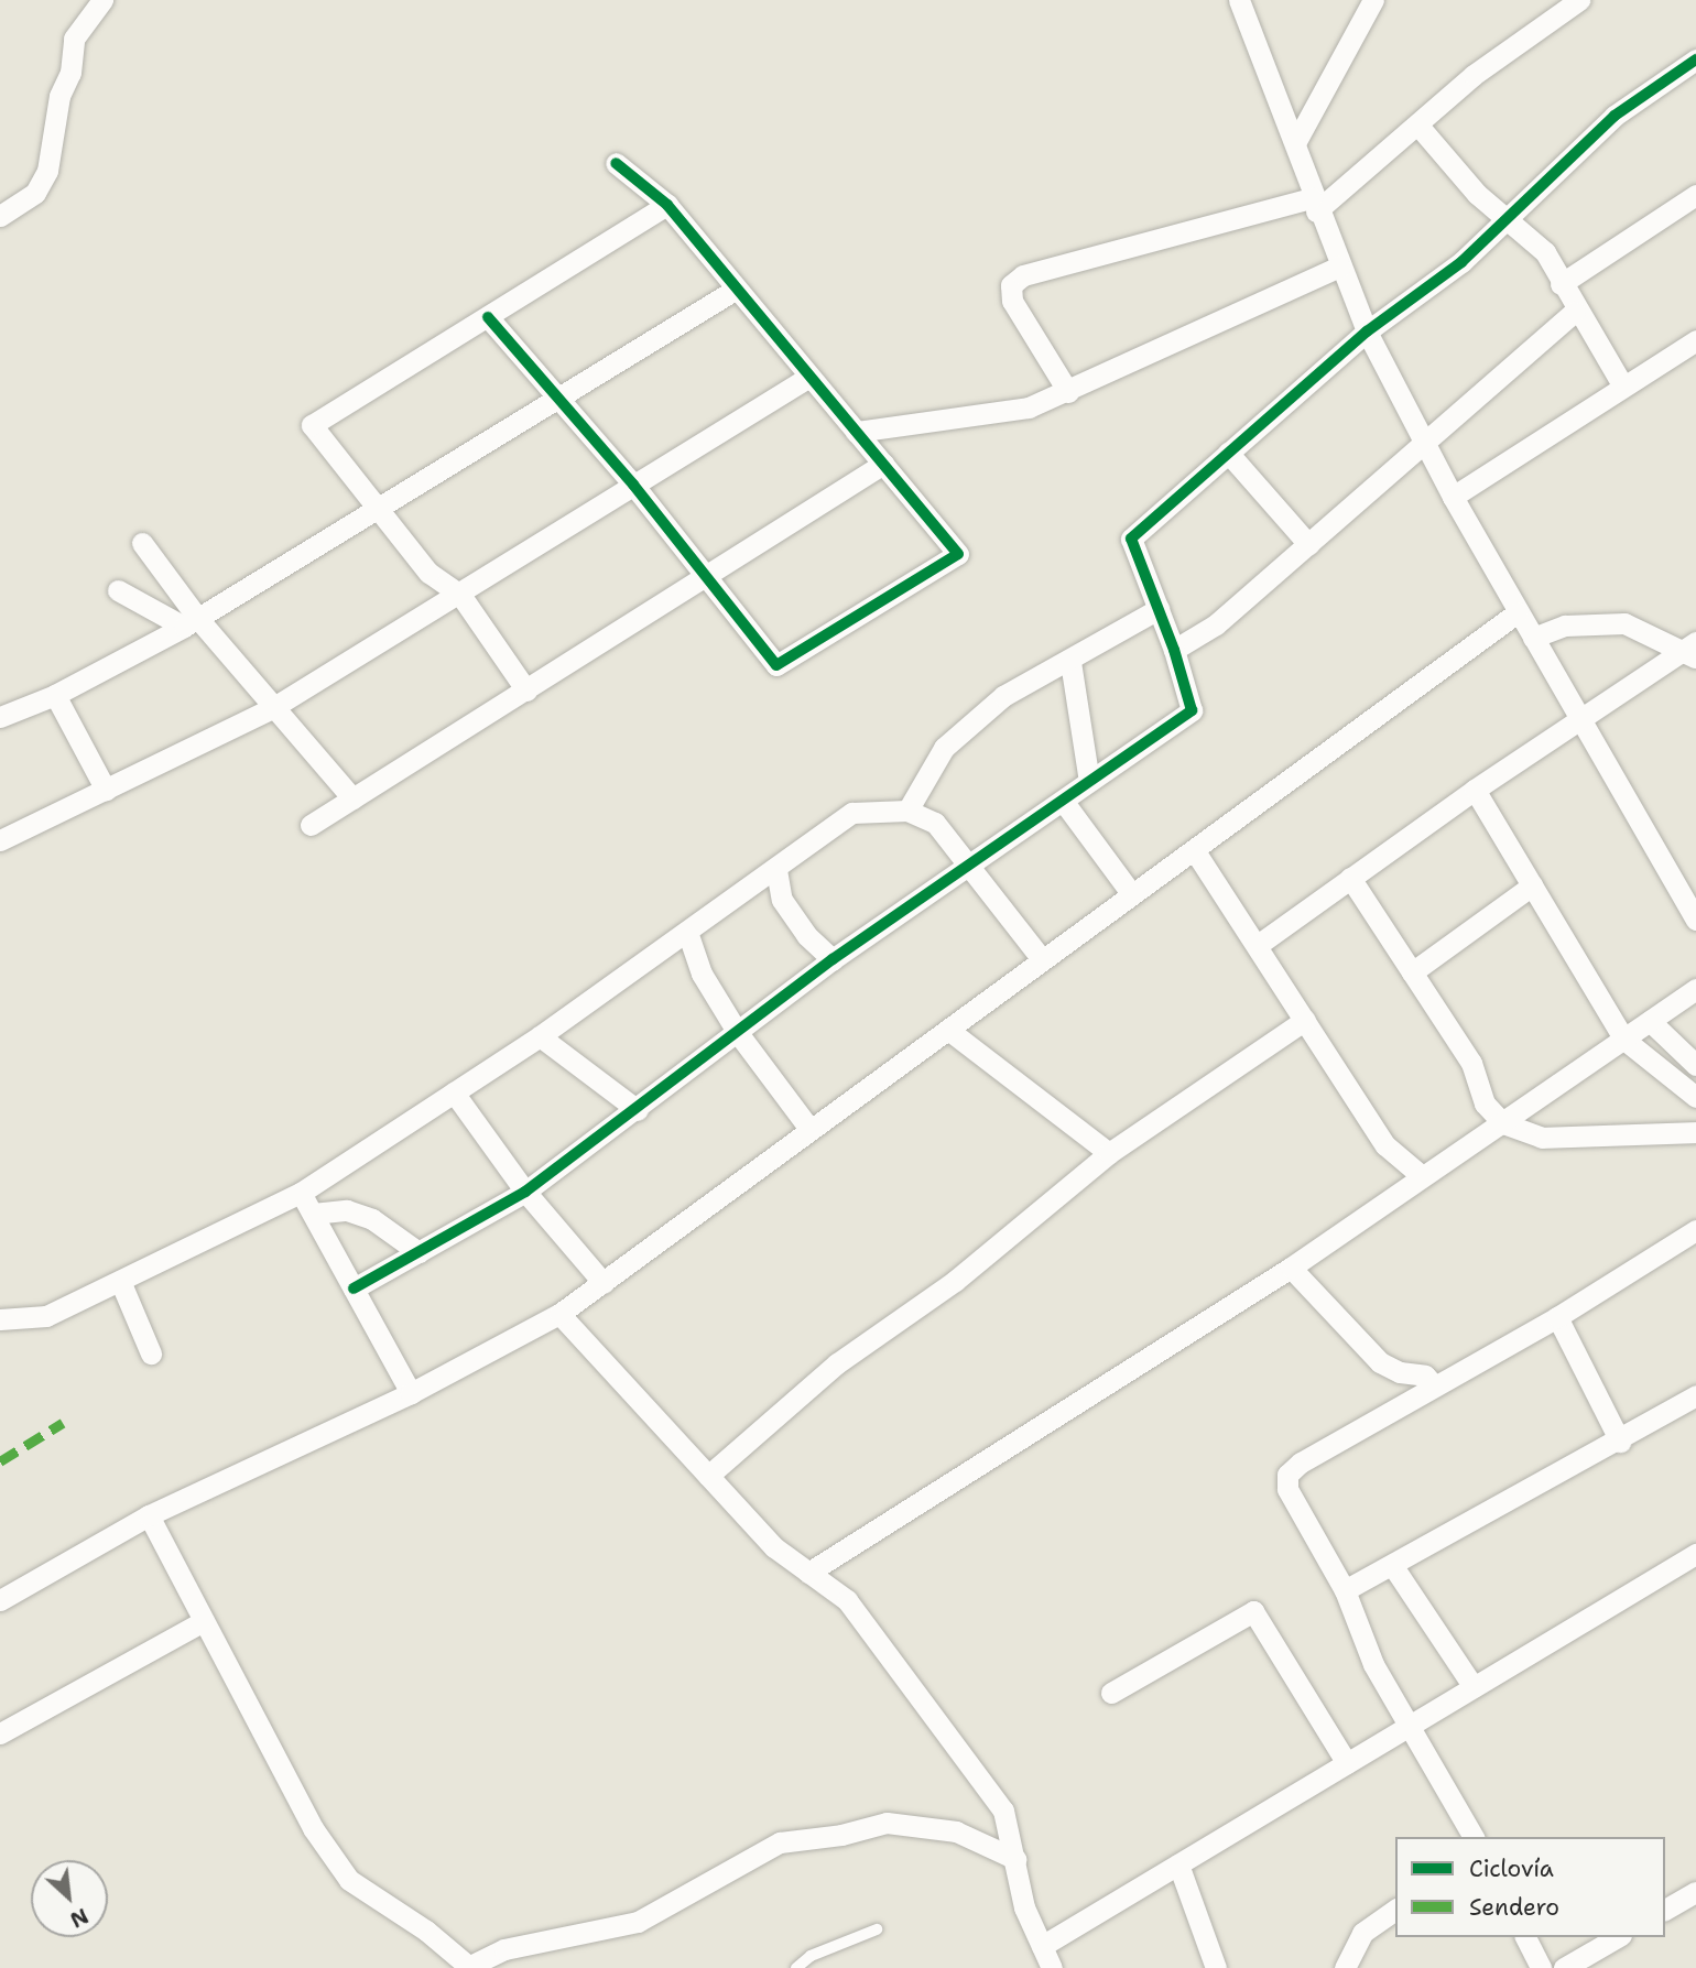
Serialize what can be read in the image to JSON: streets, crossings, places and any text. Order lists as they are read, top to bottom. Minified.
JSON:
{"legend":["Ciclovía","Sendero"],"north":"bottom right"}
